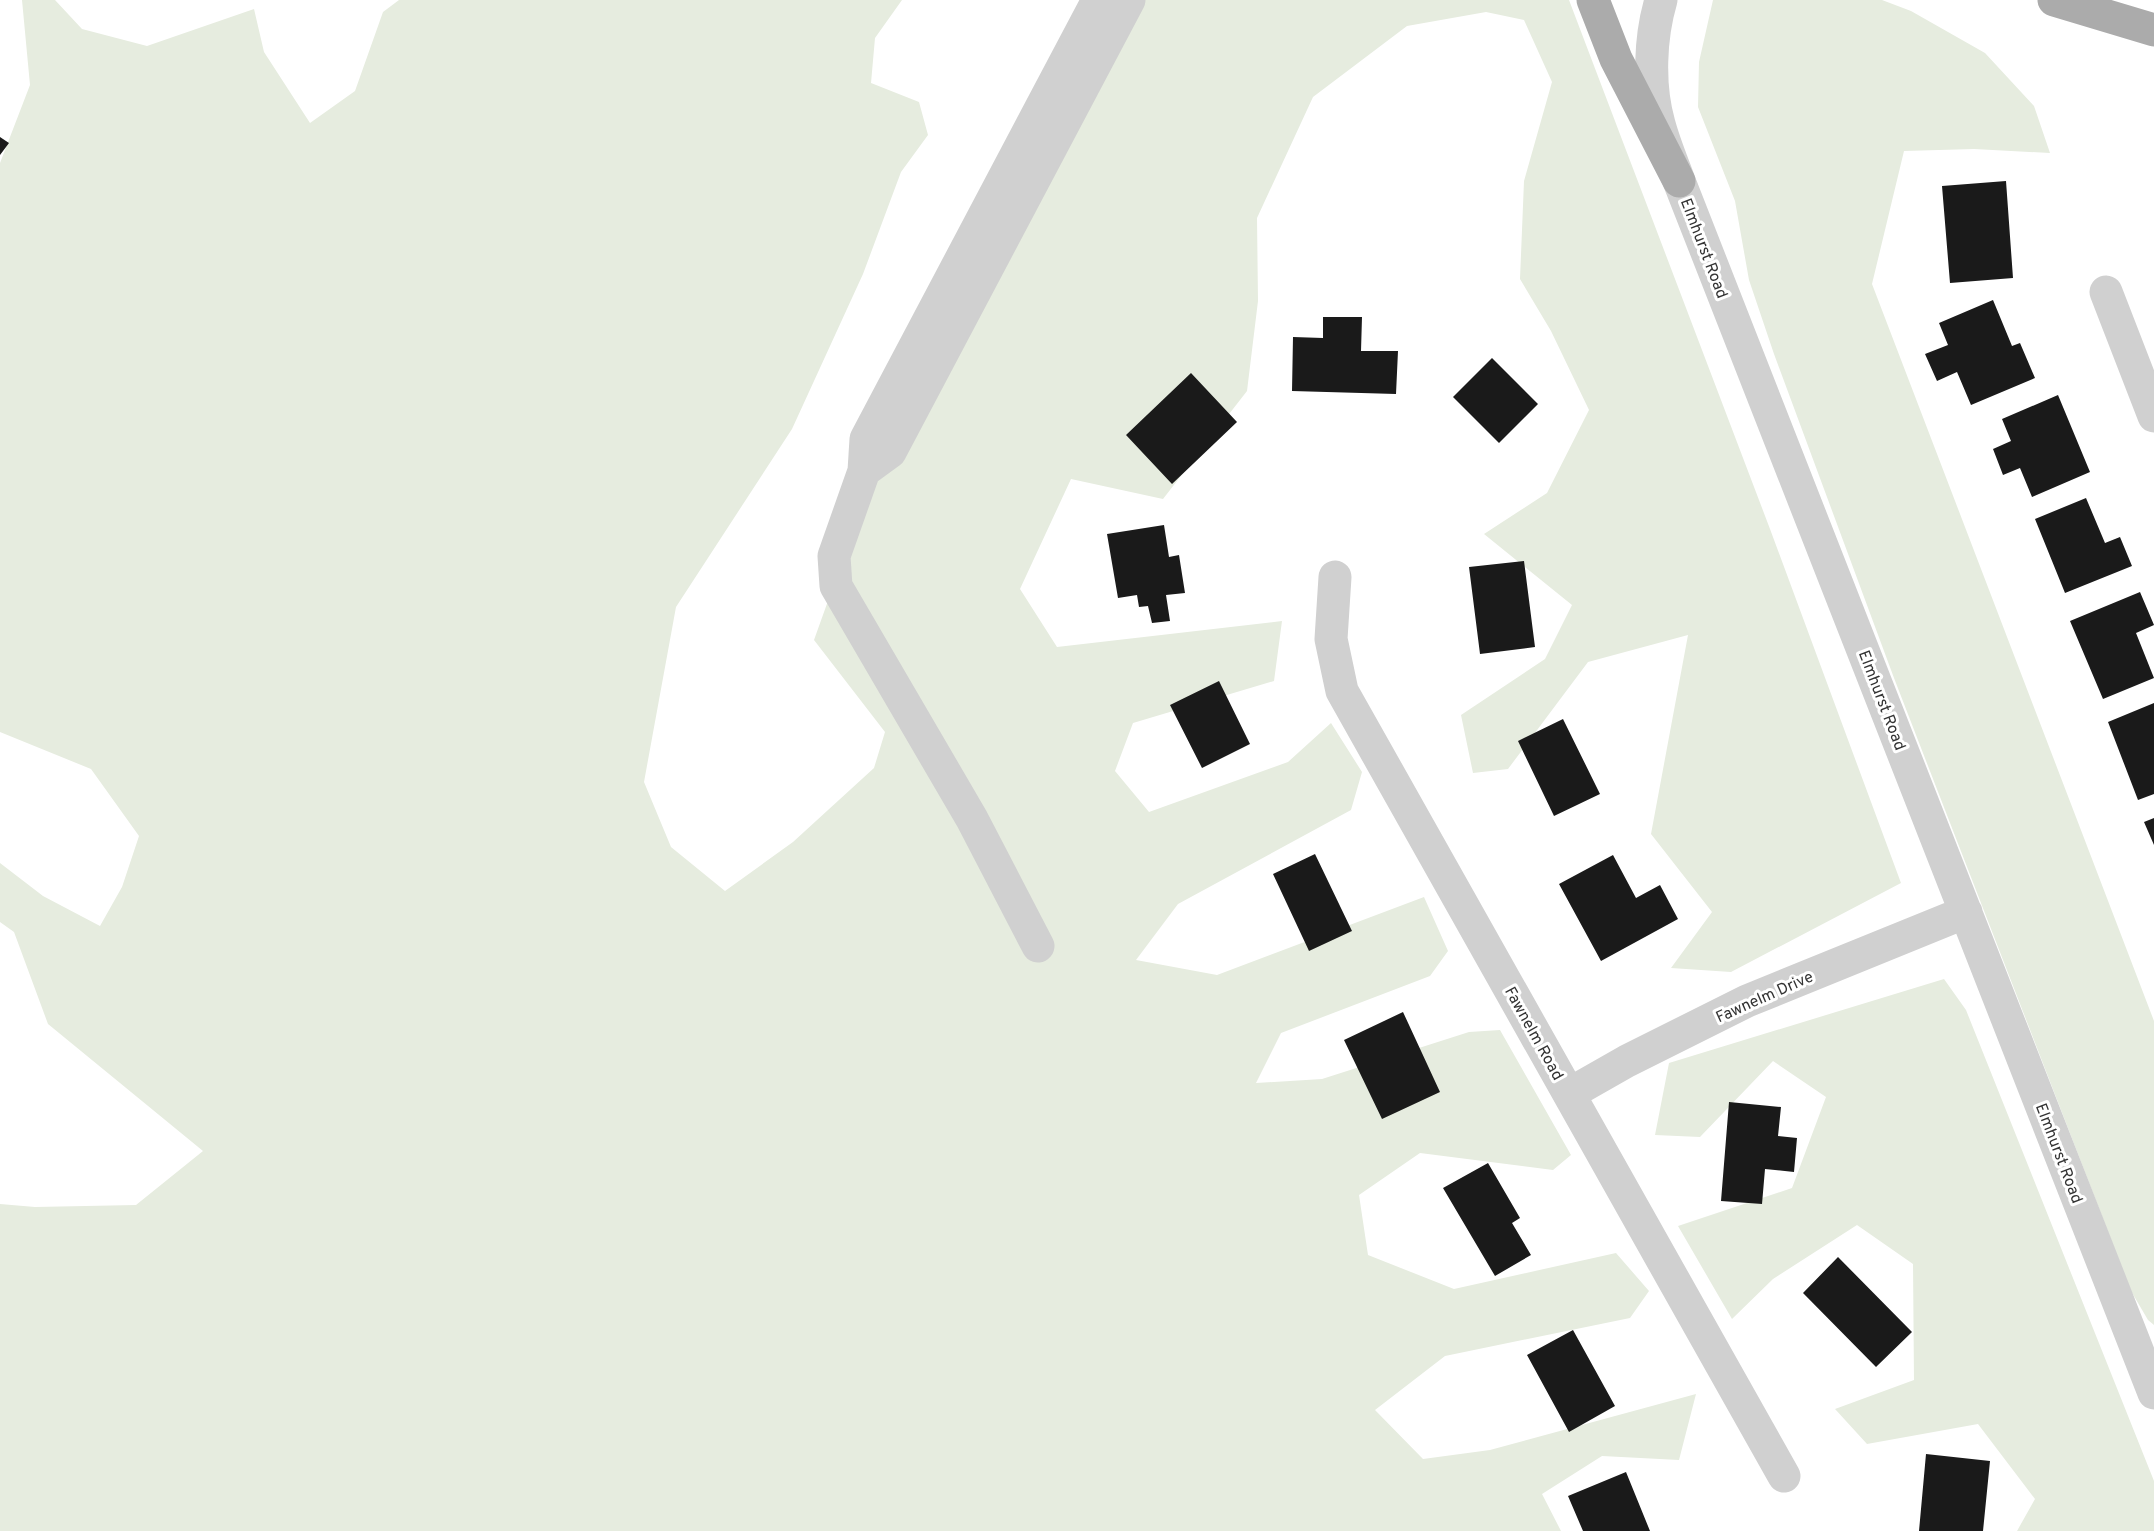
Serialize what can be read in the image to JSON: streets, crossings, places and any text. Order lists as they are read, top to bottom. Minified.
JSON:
{"streets":{"street":["Elmhurst Road","Fawnelm Drive","Fawnelm Road"]},"crossings":[["Elmhurst Road","Fawnelm Drive"],["Fawnelm Drive","Fawnelm Road"]]}
